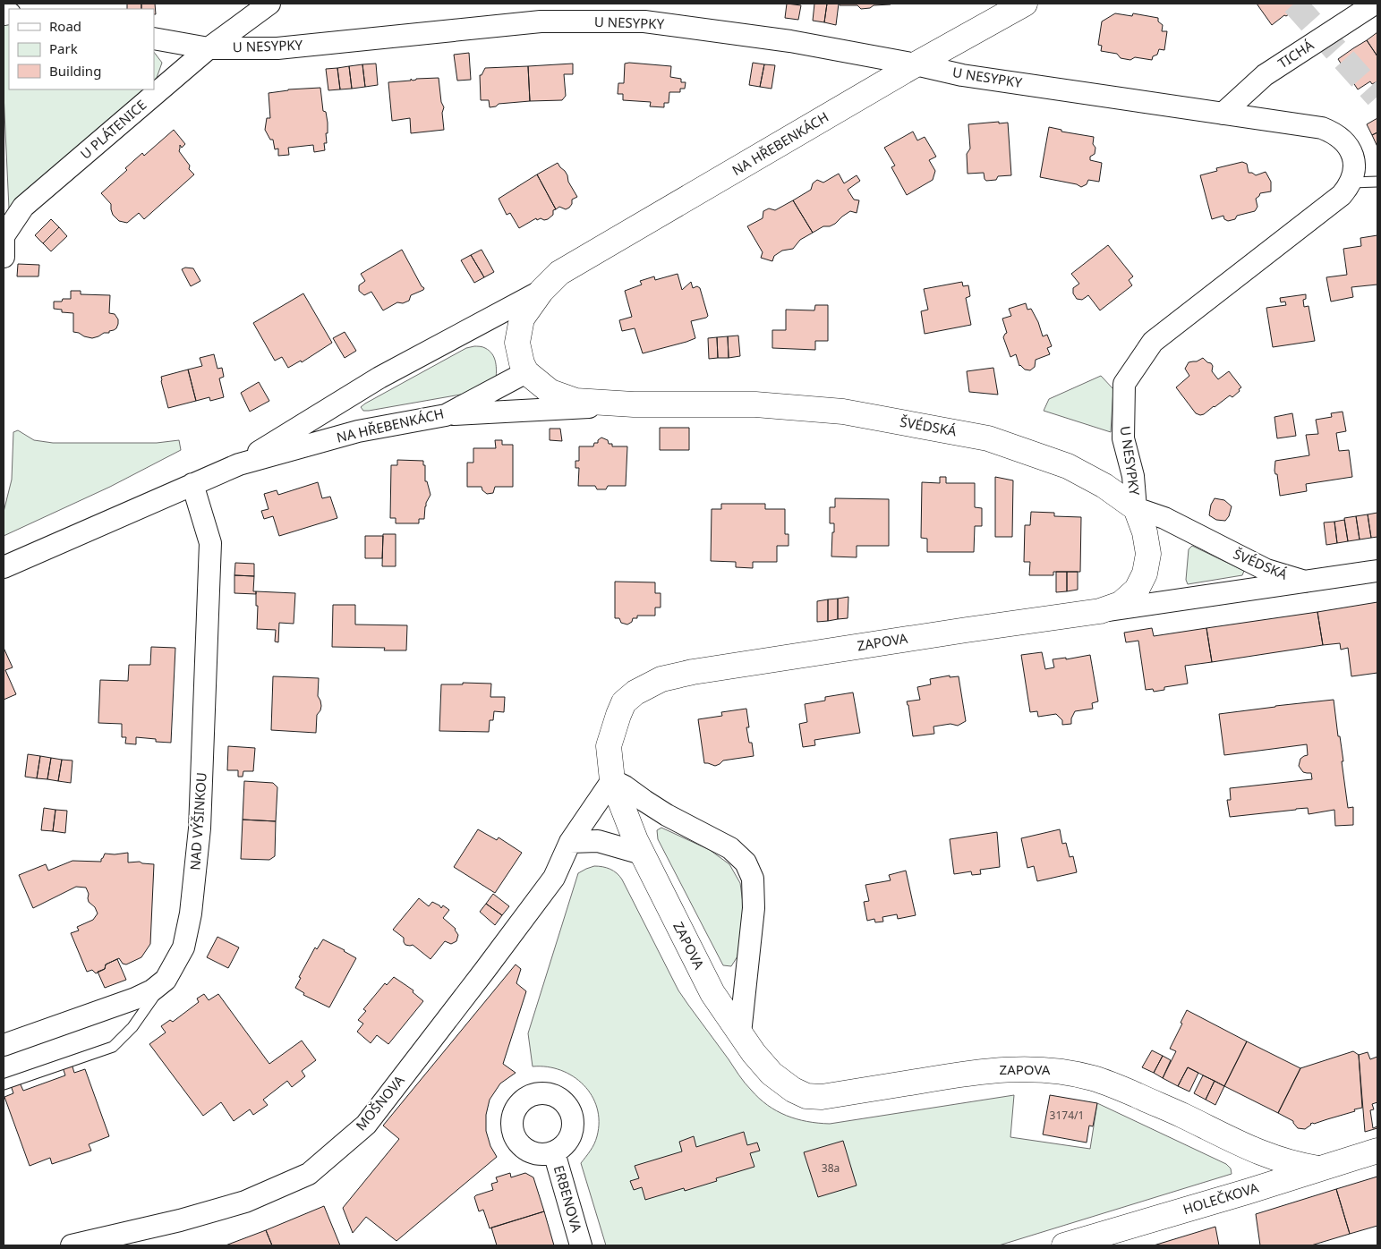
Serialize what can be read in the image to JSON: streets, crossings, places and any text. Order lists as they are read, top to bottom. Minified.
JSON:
{"streets":{"street":["U NESYPKY","TICHÁ","U PLÁTENICE","NA HŘEBENKÁCH","ŠVÉDSKÁ","ZAPOVA","NAD VÝŠINKOU","MOŠNOVA","ERBENOVA","HOLEČKOVA"]},"crossings":[["U NESYPKY","TICHÁ"],["U NESYPKY","U PLÁTENICE"],["U NESYPKY","NA HŘEBENKÁCH"],["U NESYPKY","ŠVÉDSKÁ"],["U NESYPKY","ZAPOVA"],["NA HŘEBENKÁCH","ŠVÉDSKÁ"],["NA HŘEBENKÁCH","NAD VÝŠINKOU"],["ŠVÉDSKÁ","ZAPOVA"],["ZAPOVA","MOŠNOVA"],["ZAPOVA","HOLEČKOVA"]],"house_numbers":["3174/1","38a"],"legend":["Road","Park","Building"]}
